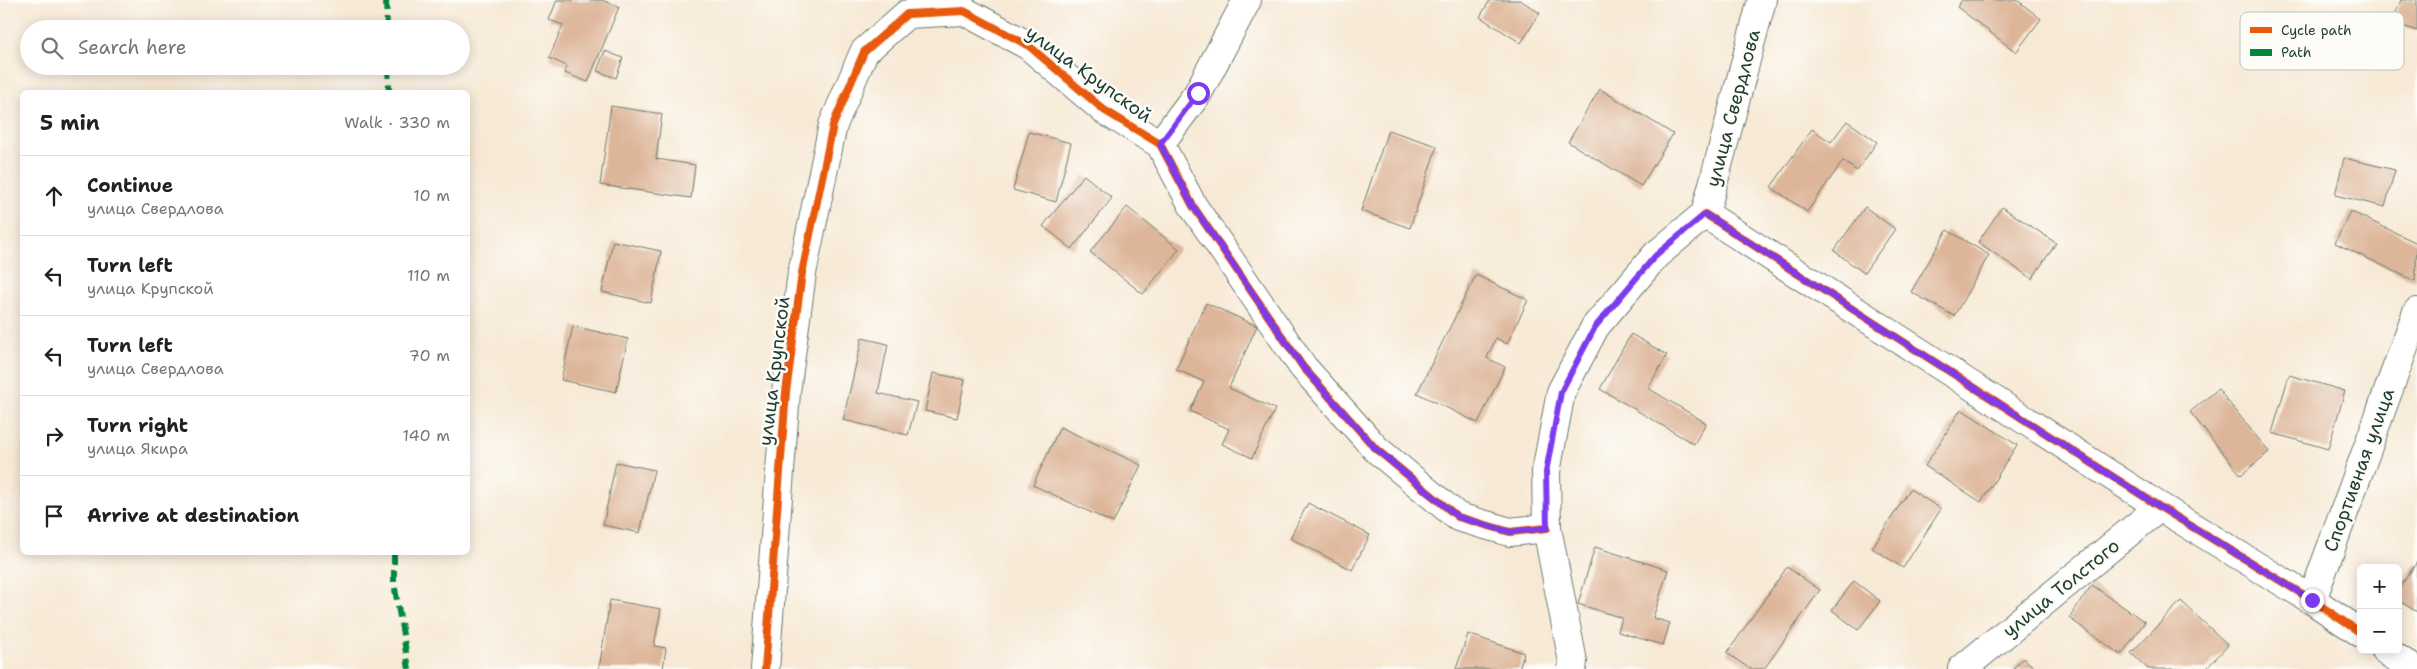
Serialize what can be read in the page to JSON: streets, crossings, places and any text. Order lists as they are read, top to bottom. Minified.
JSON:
{"streets":{"street":["улица Крупской","улица Свердлова","Спортивная улица","улица Толстого"]},"legend":["Cycle path","Path"],"page":{"search":"Search here","heading":["5 min","Walk · 330 m"],"list":[["Continue","улица Свердлова","10 m"],["Turn left","улица Крупской","110 m"],["Turn left","улица Свердлова","70 m"],["Turn right","улица Якира","140 m"],"Arrive at destination"],"map_buttons":["+","−"]}}
